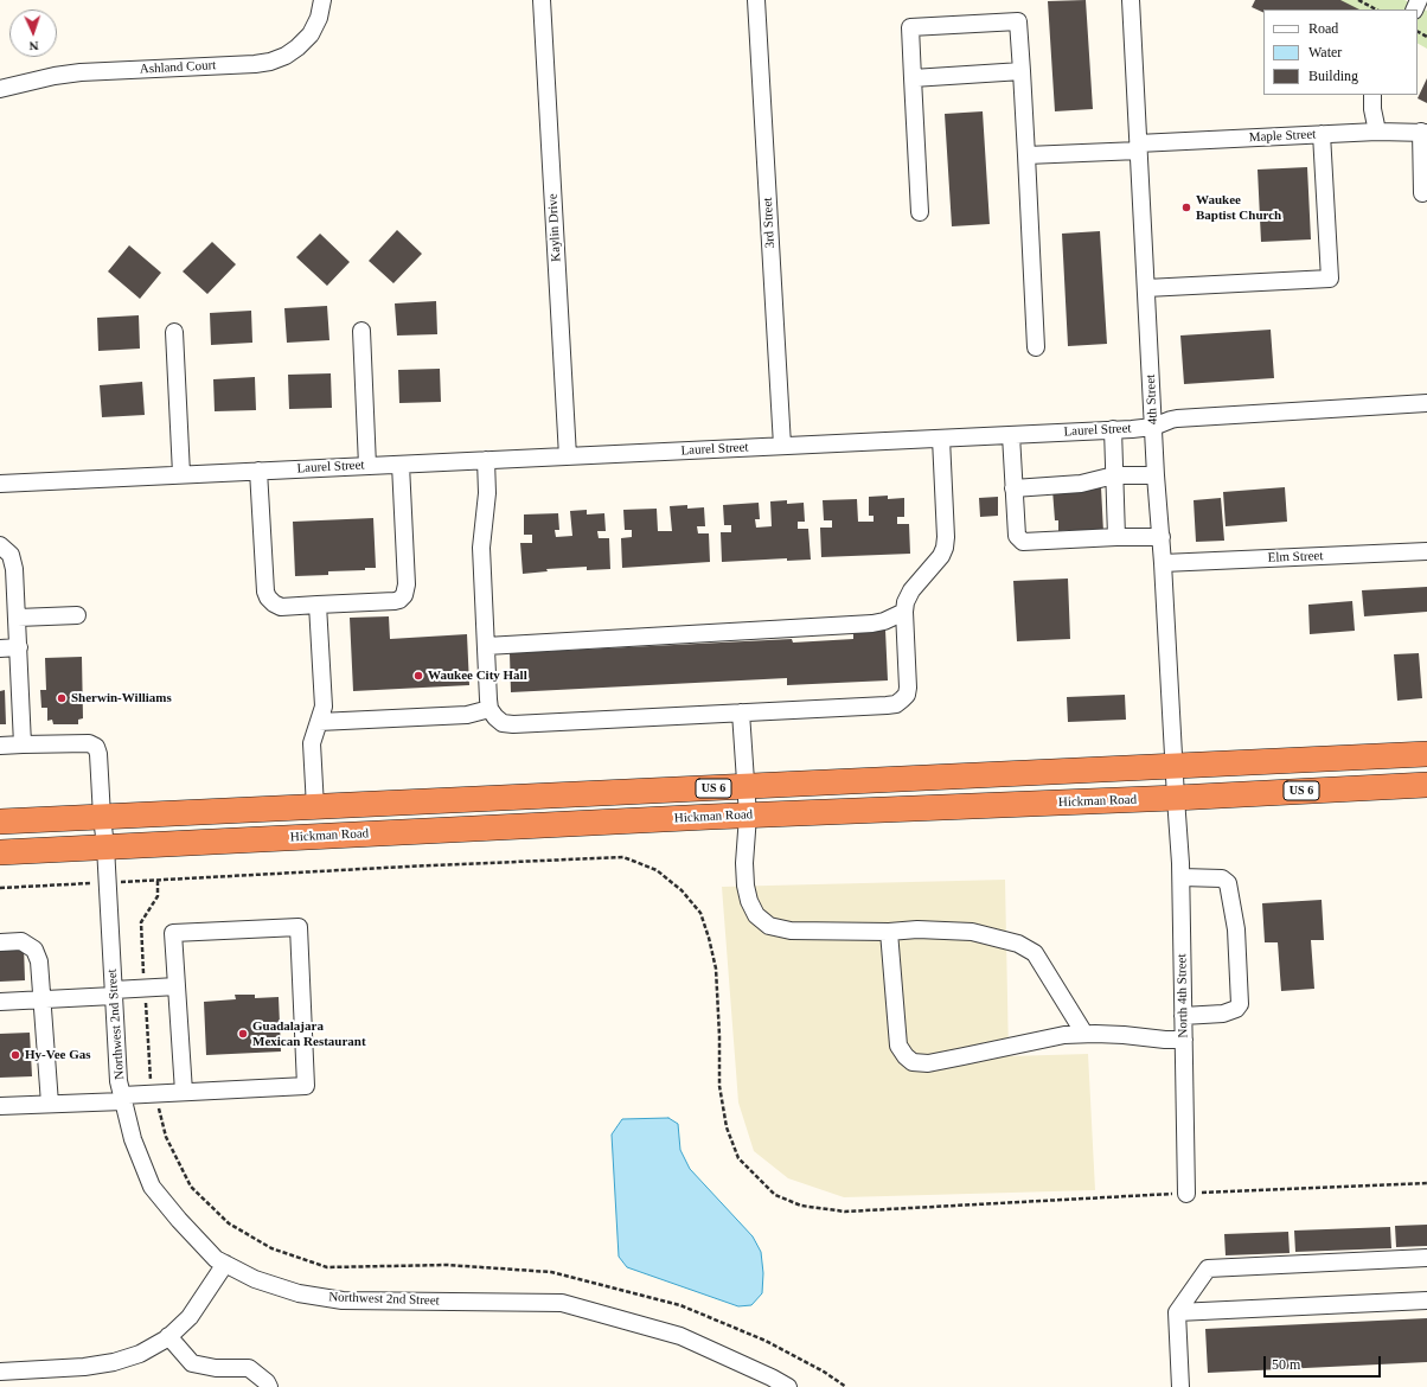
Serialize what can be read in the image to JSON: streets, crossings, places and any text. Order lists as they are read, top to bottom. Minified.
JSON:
{"streets":{"highway":["US 6","Hickman Road"],"street":["Ashland Court","Maple Street","3rd Street","Kaylin Drive","4th Street","Laurel Street","Elm Street","North 4th Street","Northwest 2nd Street"]},"crossings":[["Maple Street","4th Street"],["3rd Street","Laurel Street"],["Kaylin Drive","Laurel Street"],["4th Street","Laurel Street"],["4th Street","Elm Street"],["4th Street","US 6"],["4th Street","Hickman Road"],["4th Street","North 4th Street"],["US 6","Northwest 2nd Street"],["Hickman Road","North 4th Street"],["Hickman Road","Northwest 2nd Street"]],"places":["Waukee Baptist Church","Waukee City Hall","Sherwin-Williams","Guadalajara Mexican Restaurant","Hy-Vee Gas"],"legend":["Road","Water","Building"],"scale_bar":"50 m","north":"bottom"}
